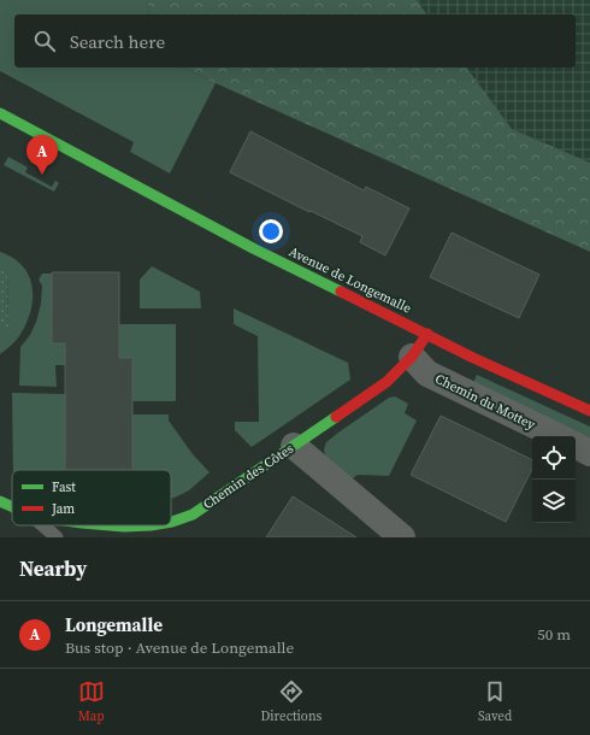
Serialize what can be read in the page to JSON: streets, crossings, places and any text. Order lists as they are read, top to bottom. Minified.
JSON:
{"streets":{"street":["Avenue de Longemalle","Chemin du Mottey","Chemin des Côtes"]},"crossings":[["Avenue de Longemalle","Chemin des Côtes"],["Chemin du Mottey","Chemin des Côtes"]],"legend":["Fast","Jam"],"page":{"search":"Search here","pins":"A","heading":"Nearby","list":[{"mark":"A","name":"Longemalle","note":"Bus stop · Avenue de Longemalle","value":"50 m"}],"nav":["Map","Directions","Saved"]}}
